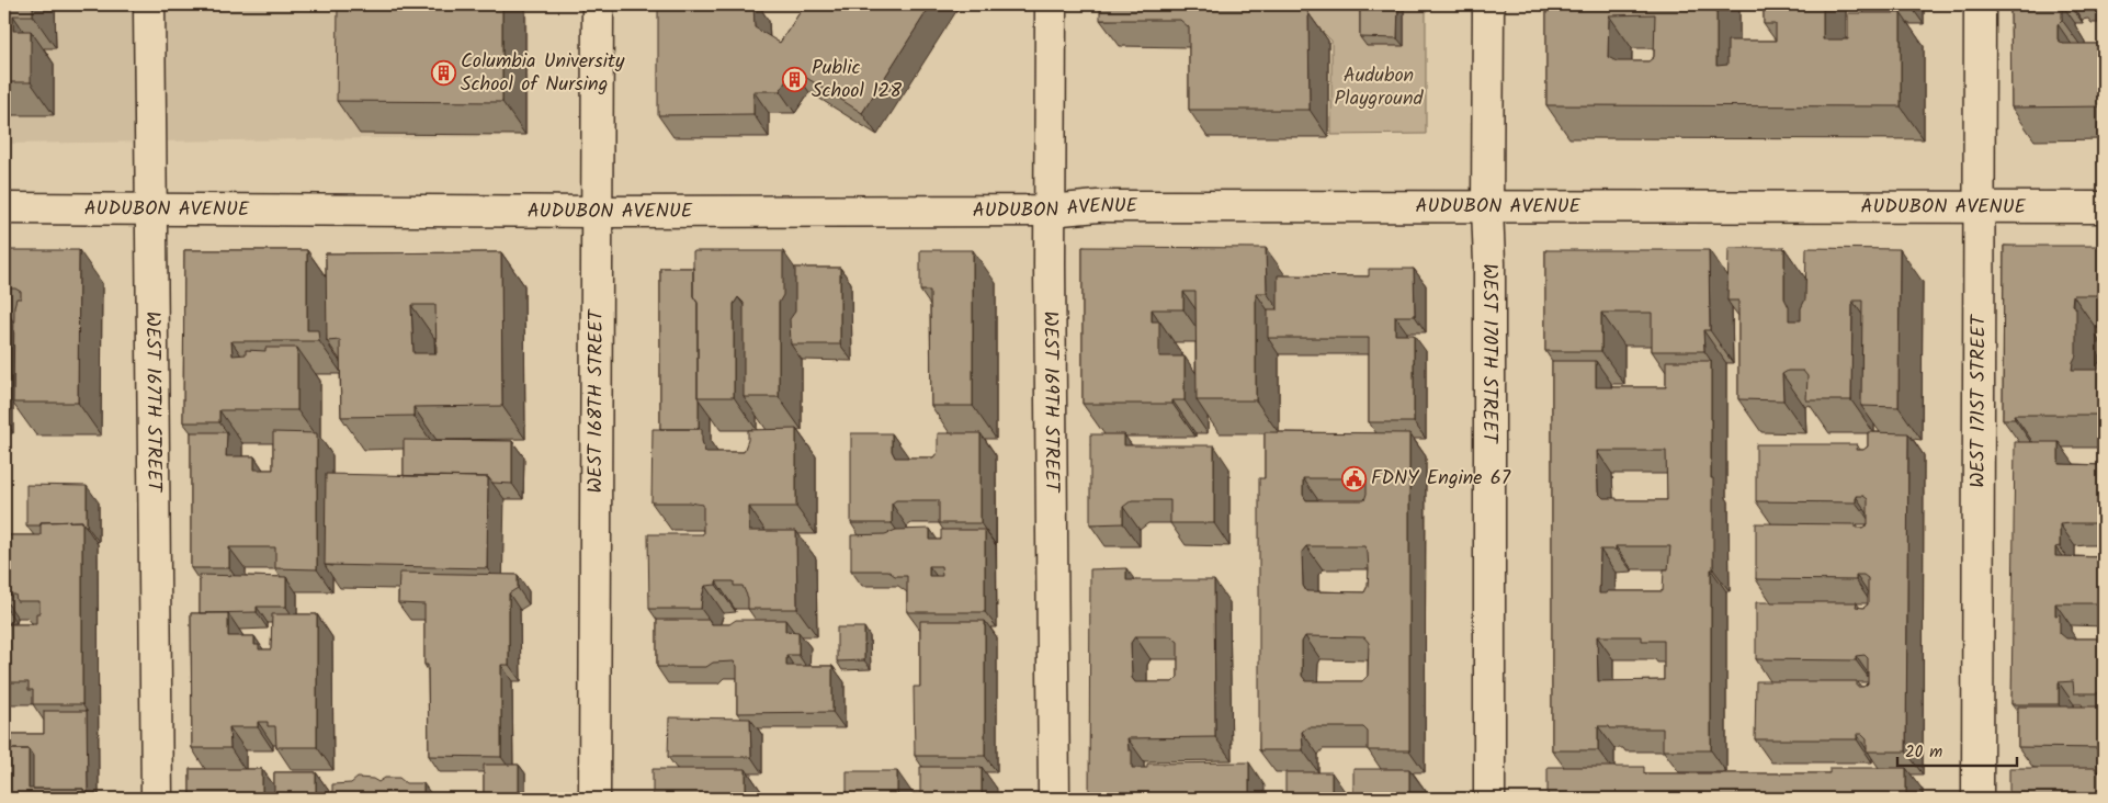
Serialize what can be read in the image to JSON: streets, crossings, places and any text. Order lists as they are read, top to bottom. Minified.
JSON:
{"streets":{"street":["AUDUBON AVENUE","WEST 170TH STREET","WEST 167TH STREET","WEST 168TH STREET","WEST 169TH STREET","WEST 171ST STREET"]},"crossings":[["AUDUBON AVENUE","WEST 170TH STREET"],["AUDUBON AVENUE","WEST 167TH STREET"],["AUDUBON AVENUE","WEST 168TH STREET"],["AUDUBON AVENUE","WEST 169TH STREET"],["AUDUBON AVENUE","WEST 171ST STREET"]],"parks":["Audubon Playground"],"places":{"building":["Columbia University School of Nursing","Public School 128"],"public building":["FDNY Engine 67"]},"scale_bar":"20 m"}
